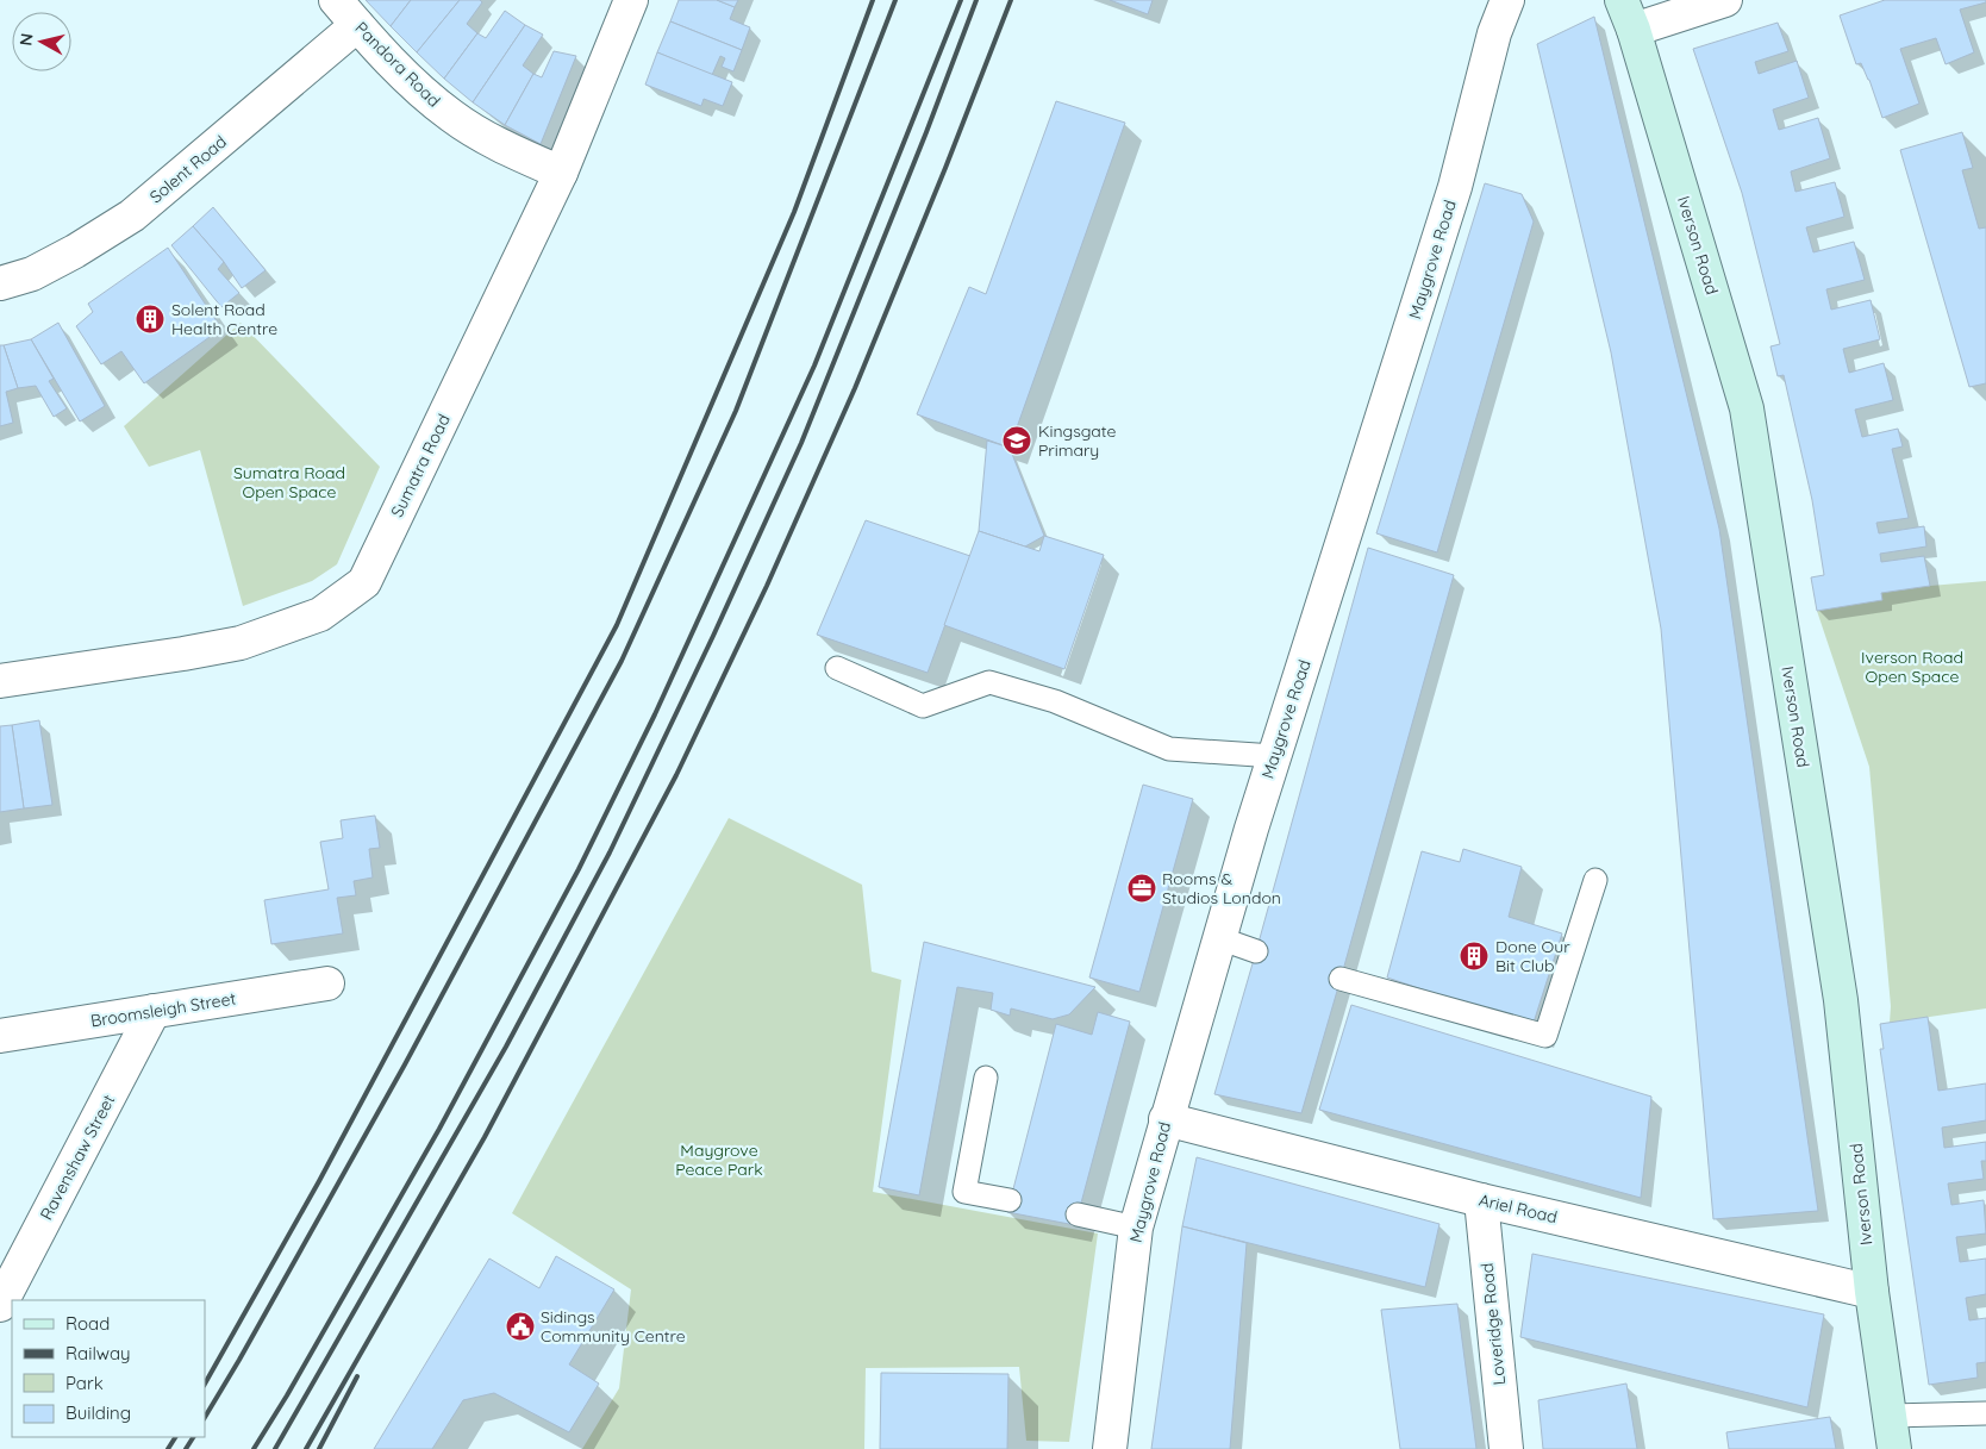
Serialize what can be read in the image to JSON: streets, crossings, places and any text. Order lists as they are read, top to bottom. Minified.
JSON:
{"streets":{"main road":["Iverson Road"],"street":["Pandora Road","Solent Road","Maygrove Road","Sumatra Road","Broomsleigh Street","Ravenshaw Street","Ariel Road","Loveridge Road"]},"crossings":[["Pandora Road","Solent Road"],["Pandora Road","Sumatra Road"],["Iverson Road","Ariel Road"],["Maygrove Road","Ariel Road"],["Broomsleigh Street","Ravenshaw Street"],["Ariel Road","Loveridge Road"]],"parks":["Sumatra Road Open Space","Iverson Road Open Space","Maygrove Peace Park"],"places":{"building":["Solent Road Health Centre","Done Our Bit Club"],"school or university":["Kingsgate Primary"],"office":["Rooms & Studios London"],"public building":["Sidings Community Centre"]},"legend":["Road","Railway","Park","Building"],"north":"left"}
